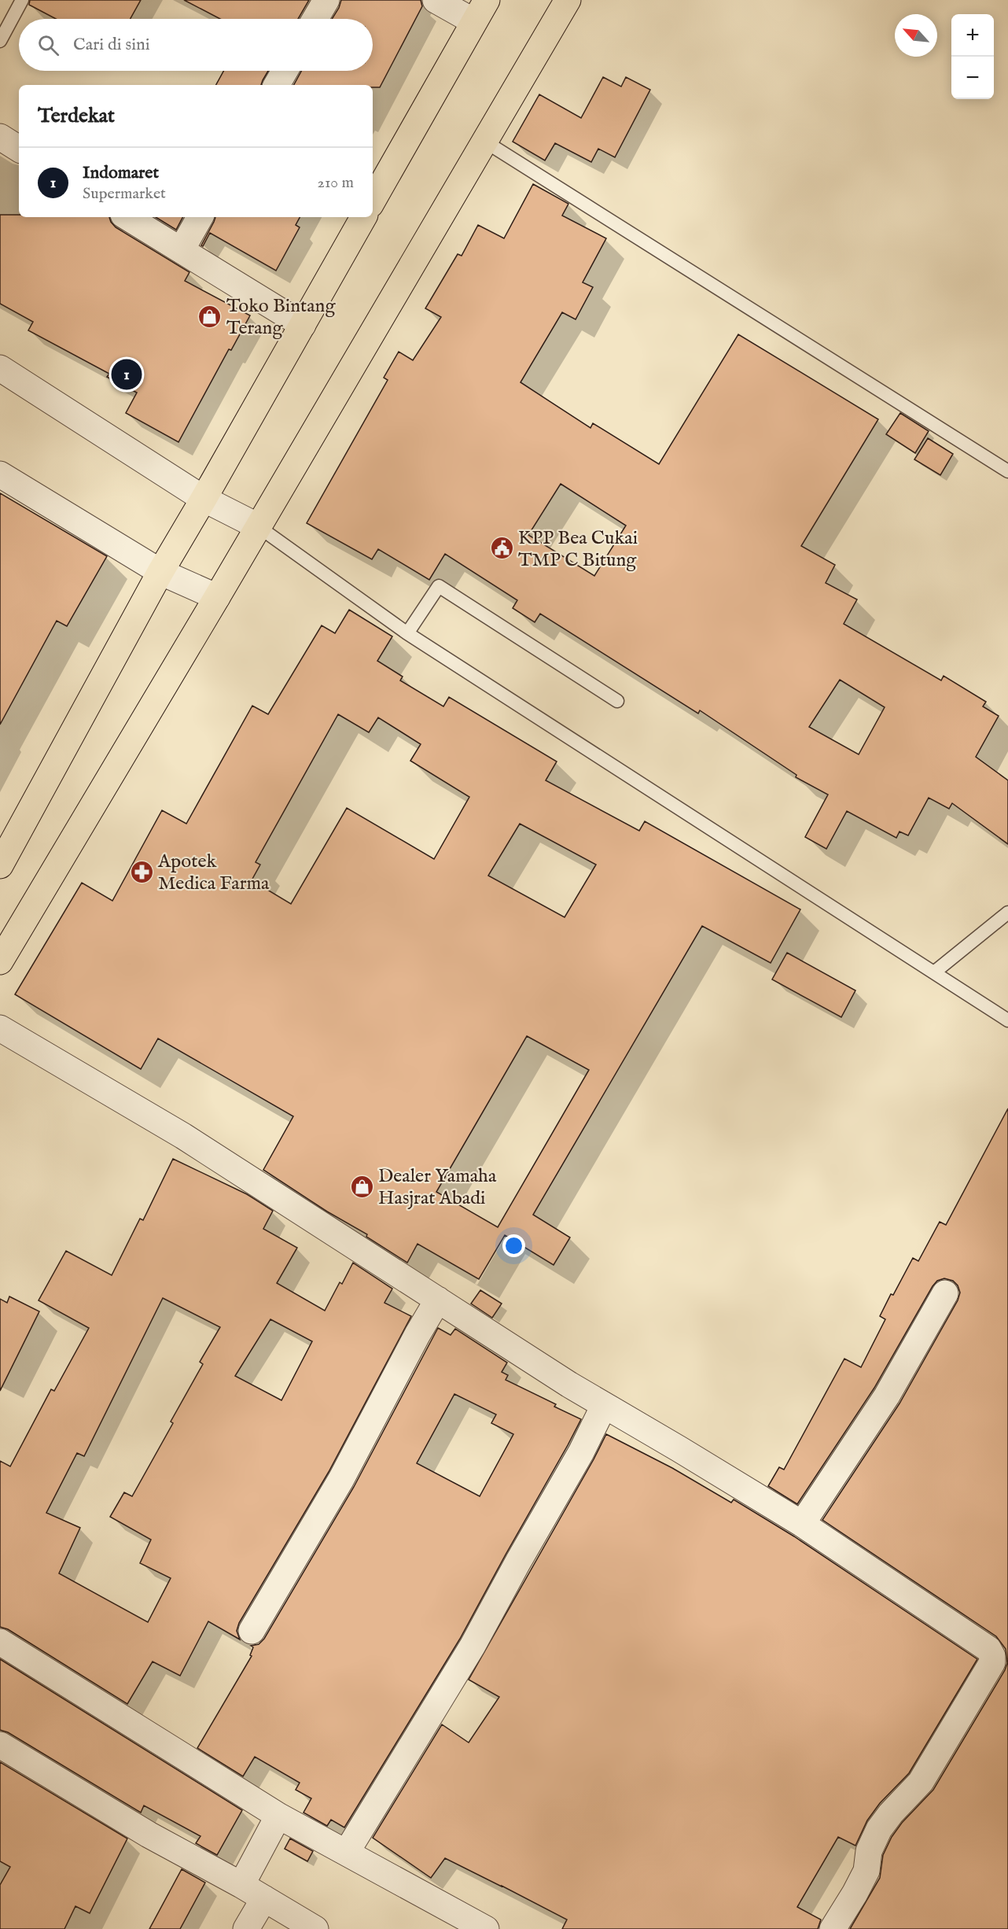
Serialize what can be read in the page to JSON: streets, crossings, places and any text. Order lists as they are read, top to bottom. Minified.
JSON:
{"places":{"shop":["Toko Bintang Terang","Dealer Yamaha Hasjrat Abadi"],"public building":["KPP Bea Cukai TMP C Bitung"],"pharmacy":["Apotek Medica Farma"]},"north":"top left","page":{"map_buttons":["+","−"],"search":"Cari di sini","heading":"Terdekat","list":[{"mark":"1","name":"Indomaret","note":"Supermarket","value":"210 m"}],"pins":"1"}}
